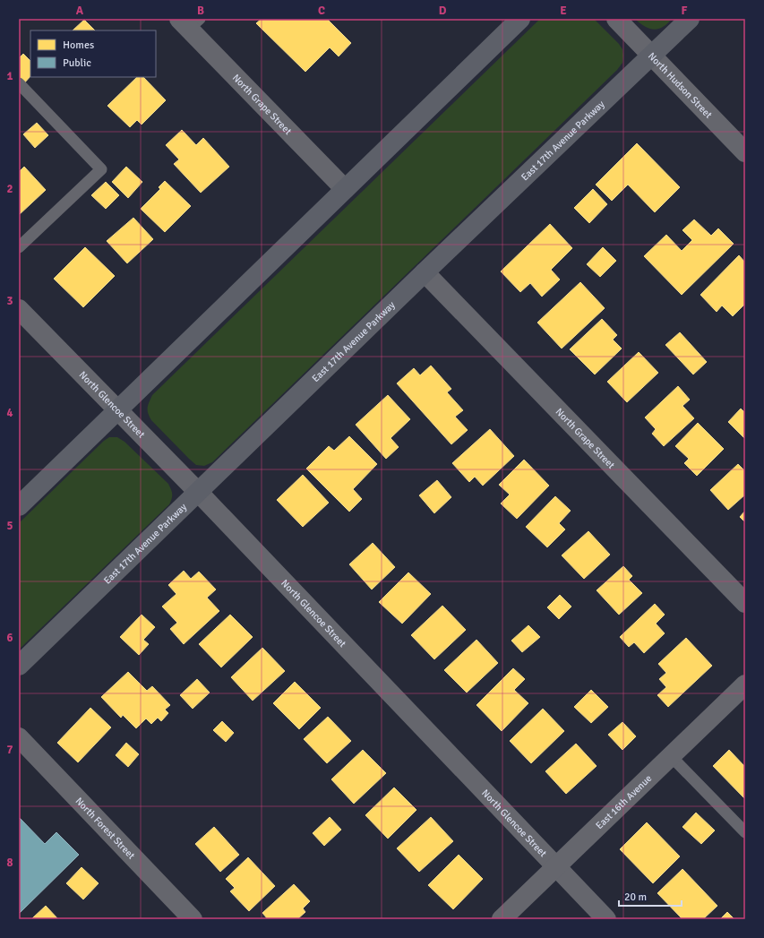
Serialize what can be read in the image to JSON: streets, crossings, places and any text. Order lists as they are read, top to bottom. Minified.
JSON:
{"streets":{"main road":["East 17th Avenue Parkway"],"street":["North Hudson Street","North Grape Street","North Glencoe Street","East 16th Avenue","North Forest Street"]},"crossings":[["North Hudson Street","East 17th Avenue Parkway"],["North Grape Street","East 17th Avenue Parkway"],["East 17th Avenue Parkway","North Glencoe Street"],["North Glencoe Street","East 16th Avenue"]],"legend":["Homes","Public"],"scale_bar":"20 m","grid":{"columns":["A","B","C","D","E","F"],"rows":["1","2","3","4","5","6","7","8"]}}
